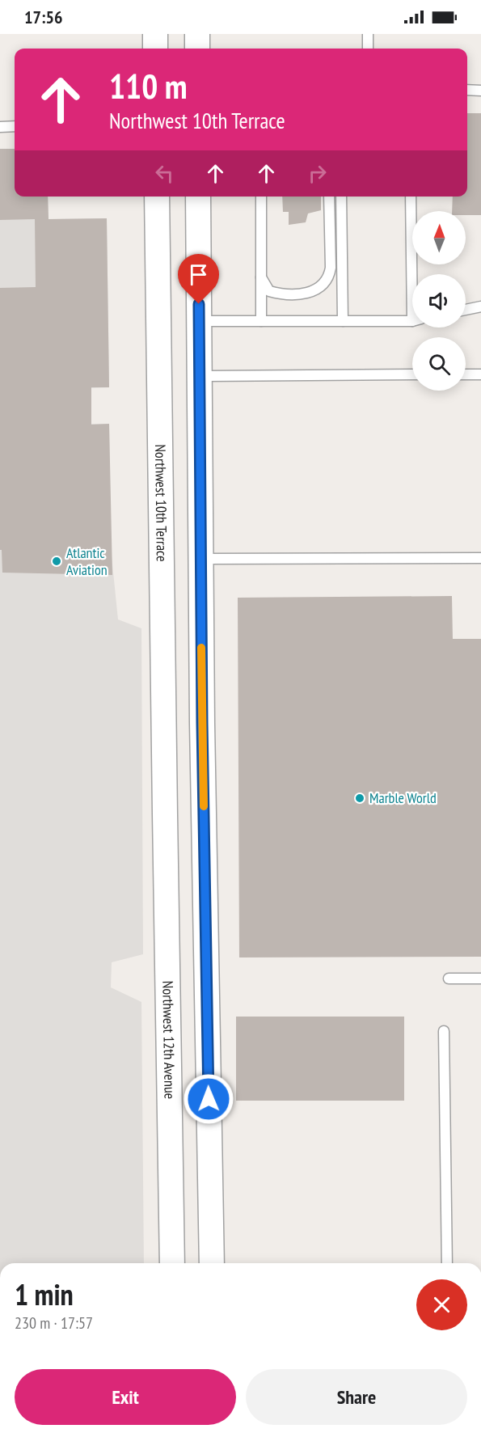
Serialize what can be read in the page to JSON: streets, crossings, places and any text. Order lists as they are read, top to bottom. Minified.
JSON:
{"streets":{"street":["Northwest 10th Terrace","Northwest 12th Avenue"]},"crossings":[["Northwest 10th Terrace","Northwest 12th Avenue"]],"places":["Atlantic Aviation","Marble World"],"north":"top","page":{"status":"17:56","turn":["110 m","Northwest 10th Terrace"],"heading":["1 min","230 m · 17:57"],"buttons":["Exit","Share"]}}
